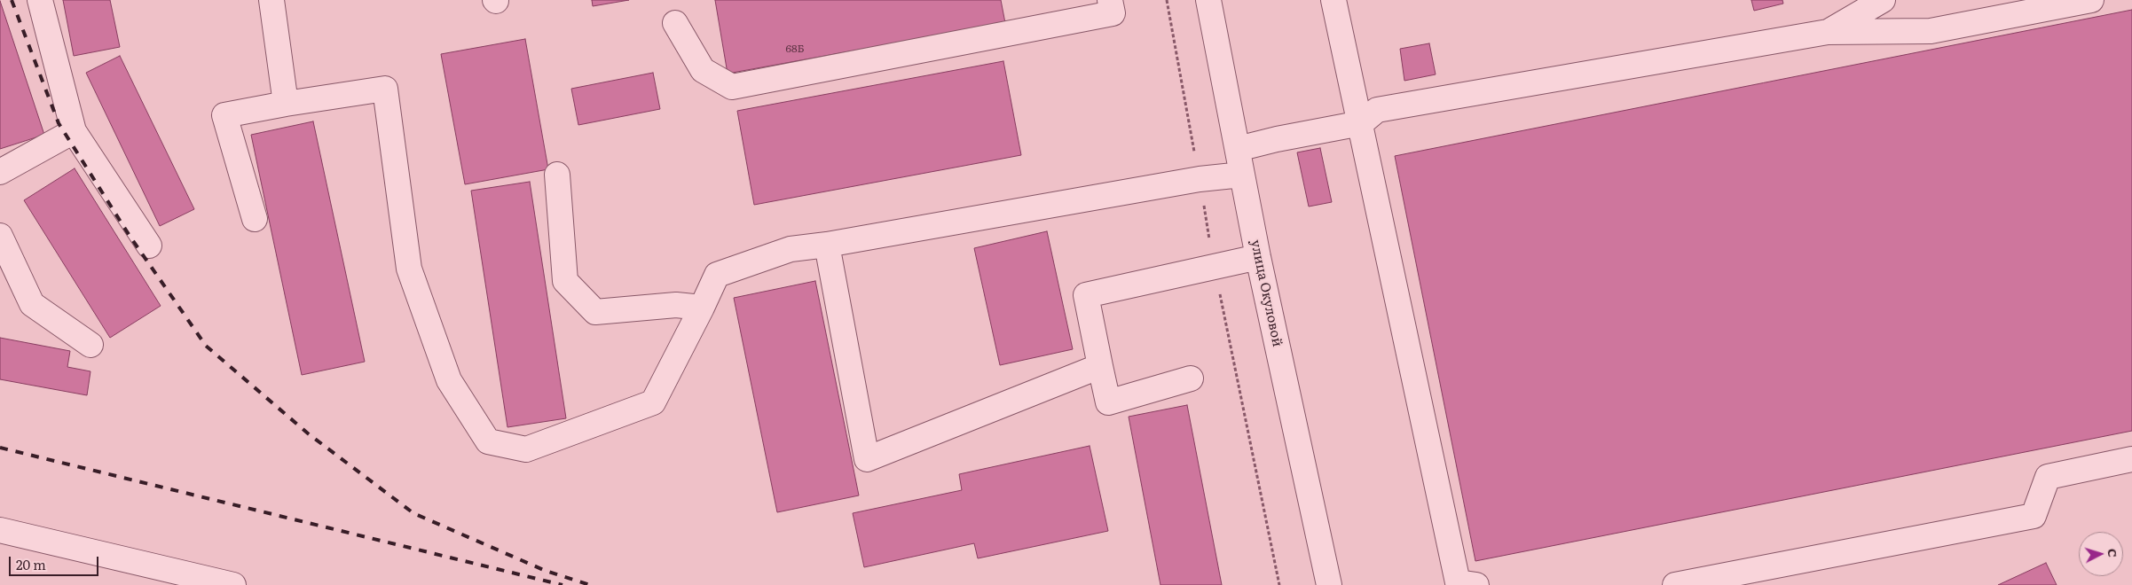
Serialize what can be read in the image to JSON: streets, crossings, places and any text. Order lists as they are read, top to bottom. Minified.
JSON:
{"streets":{"street":["улица Окуловой"]},"house_numbers":["68Б"],"scale_bar":"20 m","north":"right"}
